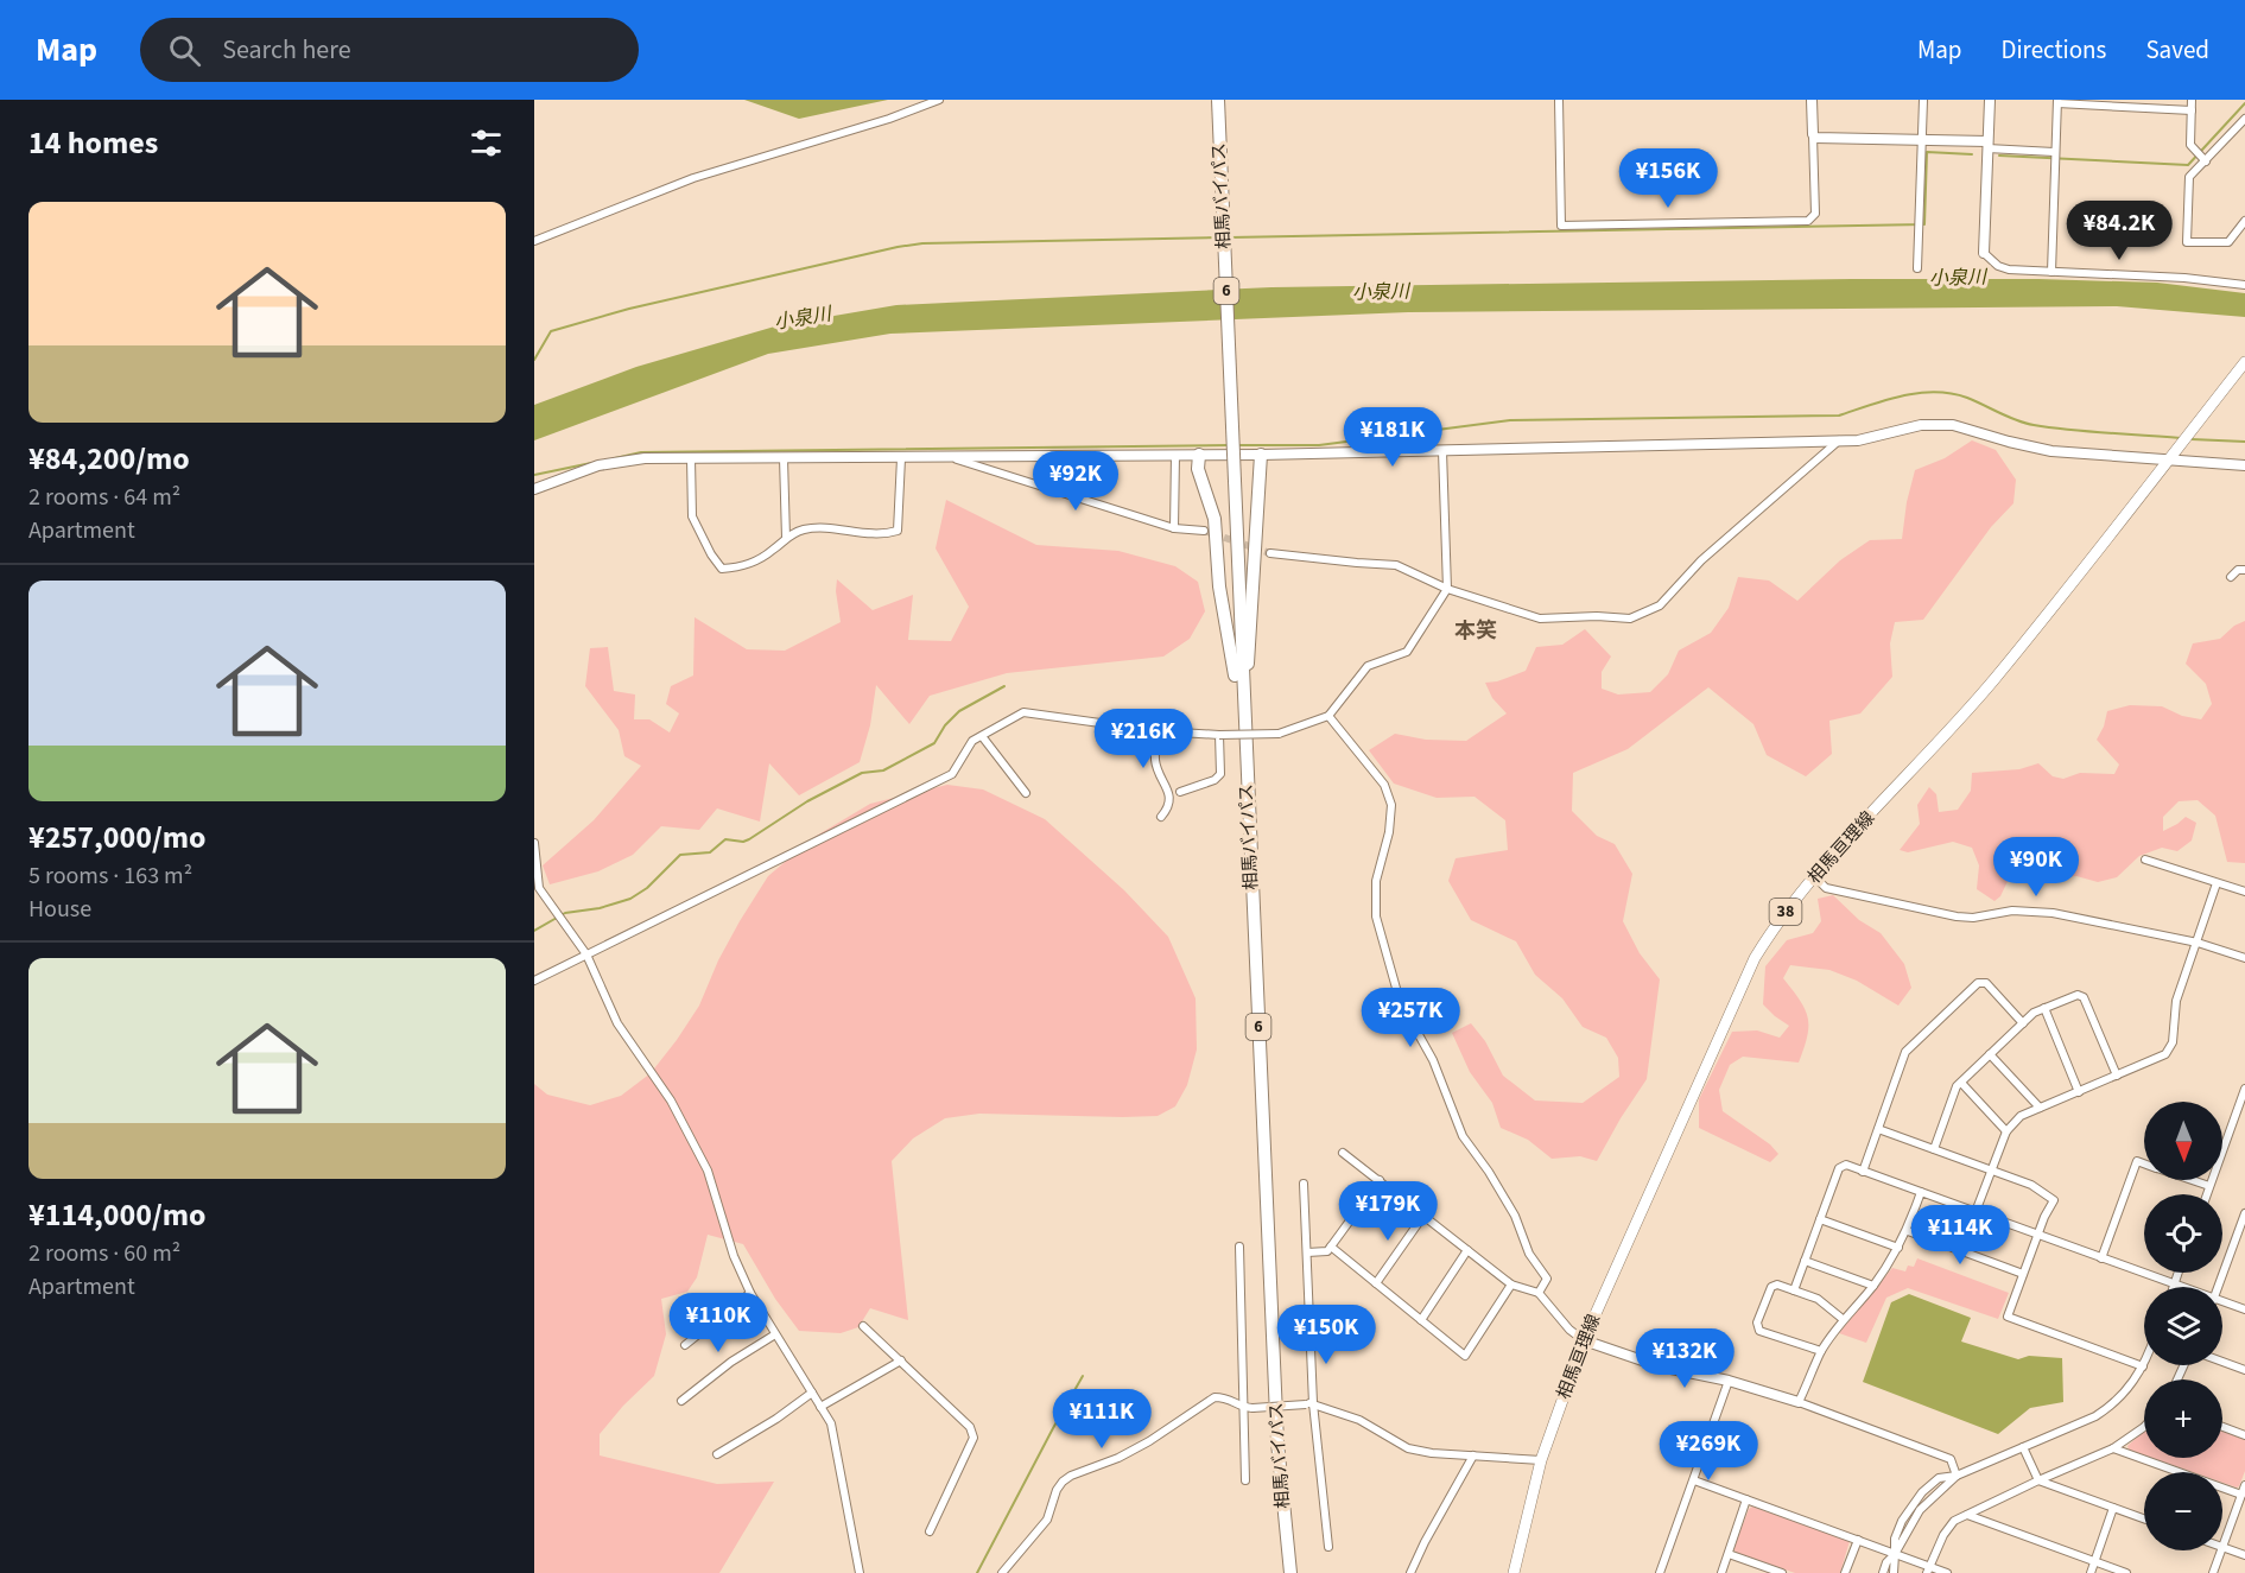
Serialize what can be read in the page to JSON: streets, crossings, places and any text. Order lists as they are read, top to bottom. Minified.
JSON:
{"streets":{"highway":["相馬バイパス","6"],"main road":["相馬亘理線","38"]},"districts":["本笑"],"water":["小泉川"],"north":"bottom","page":{"header":"Map","search":"Search here","nav":["Map","Directions","Saved"],"heading":"14 homes","price":["¥156K","¥84.2K","¥181K","¥92K","¥216K","¥90K","¥257K","¥179K","¥114K","¥110K","¥150K","¥132K","¥111K","¥269K"],"list":[{"name":"¥84,200/mo","note":"2 rooms · 64 m² · Apartment"},{"name":"¥257,000/mo","note":"5 rooms · 163 m² · House"},{"name":"¥114,000/mo","note":"2 rooms · 60 m² · Apartment"}],"map_buttons":["+","−"]}}
